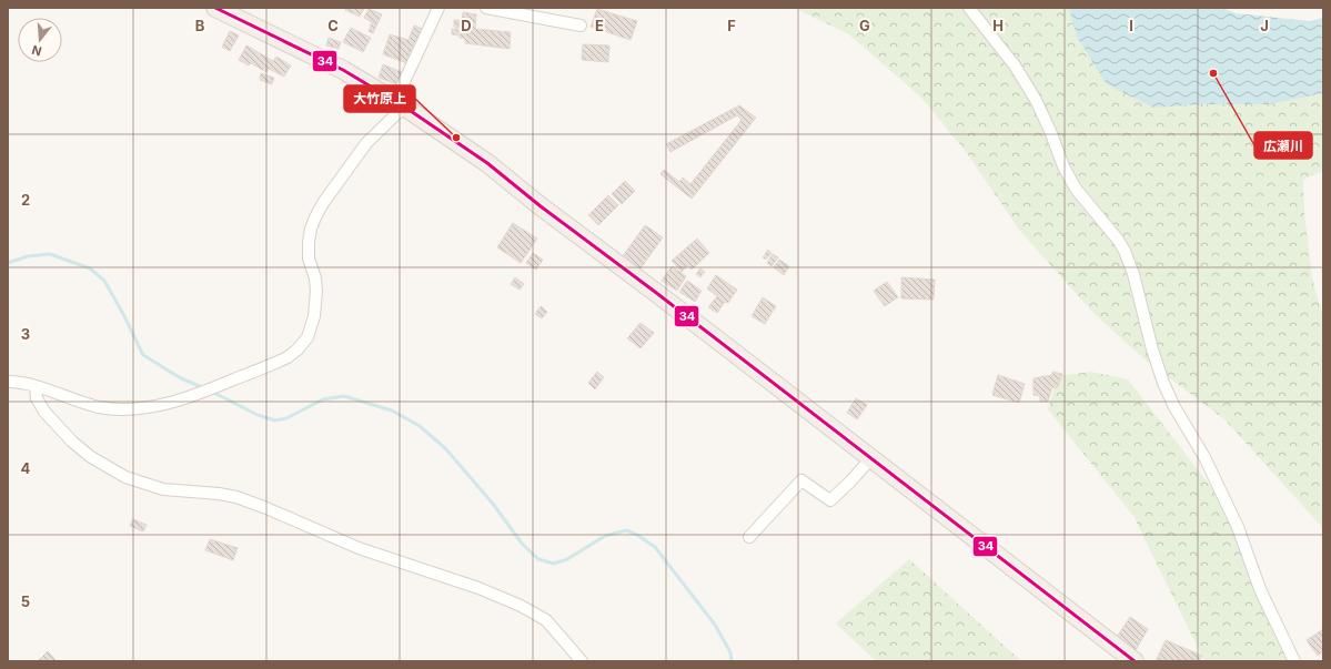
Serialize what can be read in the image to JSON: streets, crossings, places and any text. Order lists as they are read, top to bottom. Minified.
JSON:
{"places":["広瀬川","大竹原上"],"lines":["transit line 34"],"north":"bottom","grid":{"columns":["B","C","D","E","F","G","H","I","J"],"rows":["2","3","4","5"]}}
